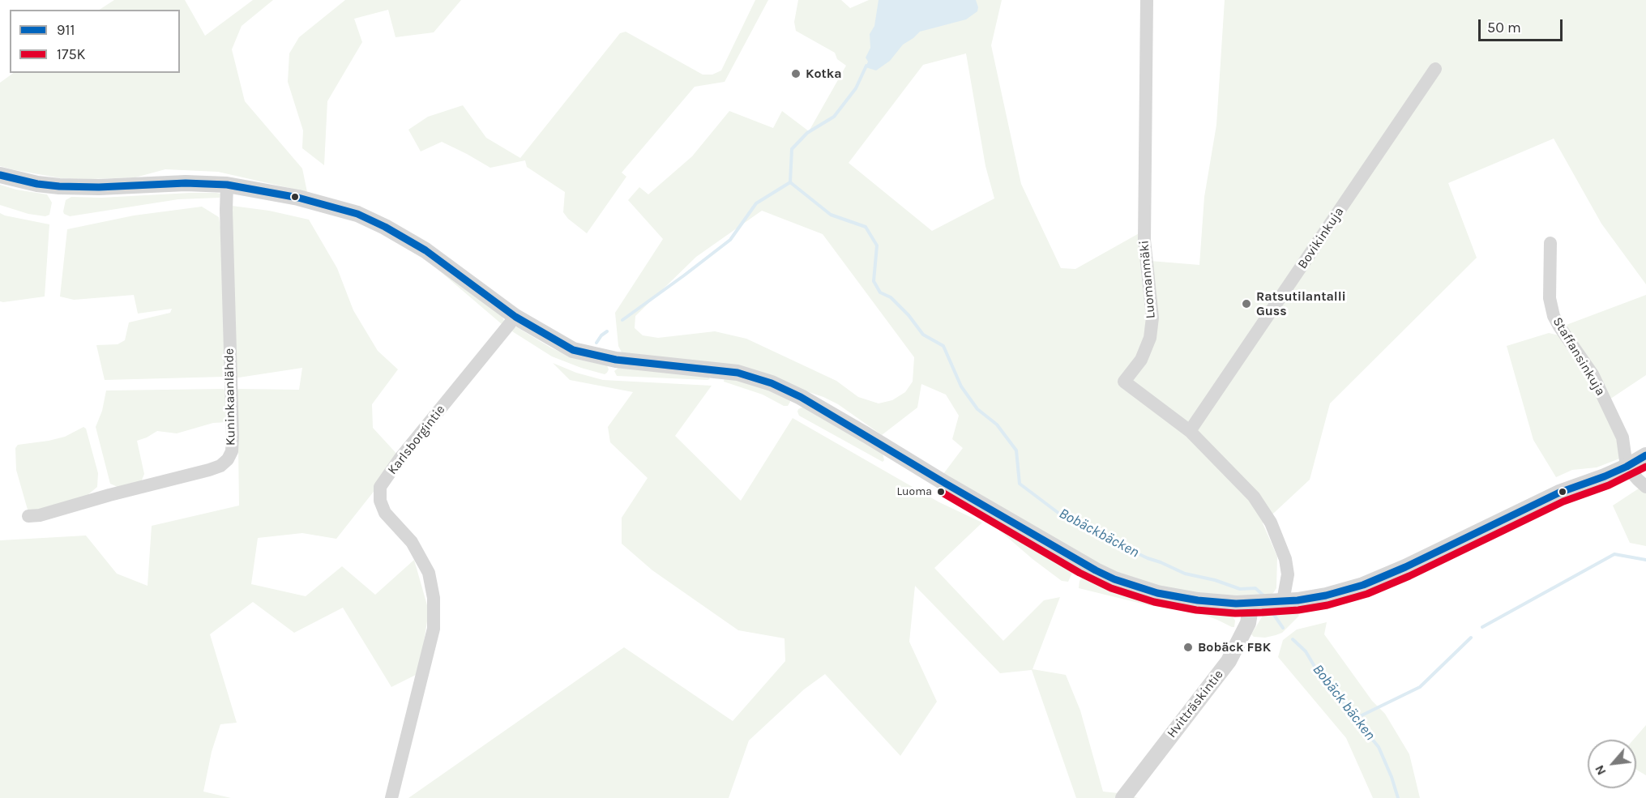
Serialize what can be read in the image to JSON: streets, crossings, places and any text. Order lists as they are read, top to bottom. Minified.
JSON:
{"streets":{"street":["Bovikinkuja","Luomanmäki","Staffansinkuja","Kuninkaanlähde","Karlsborgintie","Hvitträskintie"]},"crossings":[["Bovikinkuja","Luomanmäki"]],"water":["Bobäckbäcken","Bobäck bäcken"],"places":["Kotka","Ratsutilantalli Guss","Luoma","Bobäck FBK"],"lines":["transit line 911","transit line 175K"],"legend":["911","175K"],"scale_bar":"50 m","north":"bottom left"}
